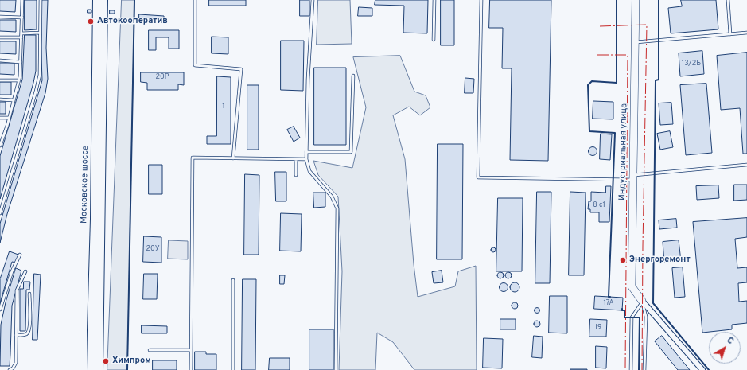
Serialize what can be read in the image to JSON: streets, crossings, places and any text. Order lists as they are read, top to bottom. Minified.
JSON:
{"streets":{"main road":["Московское шоссе"],"street":["Индустриальная улица"]},"places":["Автокооператив","Энергоремонт","Химпром"],"house_numbers":["13/2Б","20Р","1","8 с1","20У","17А","19"],"north":"top right"}
